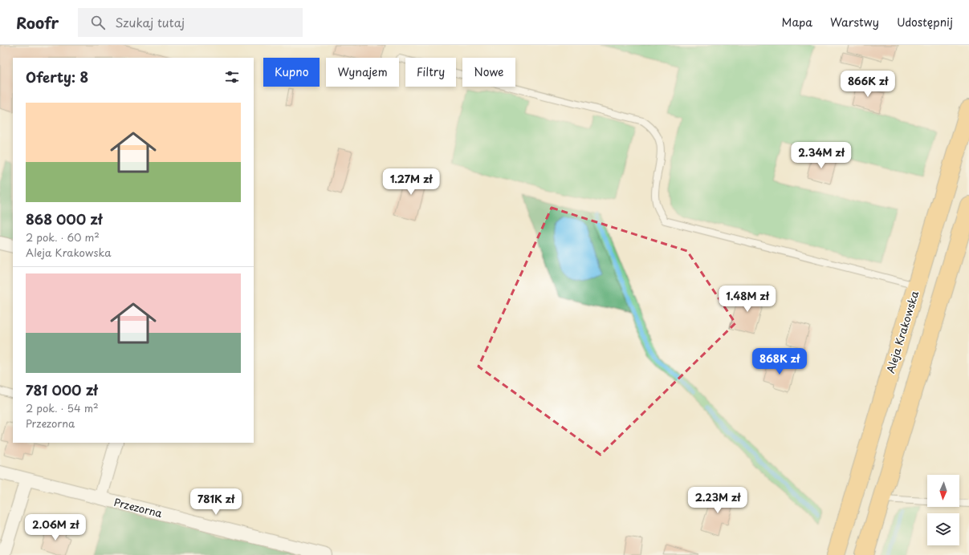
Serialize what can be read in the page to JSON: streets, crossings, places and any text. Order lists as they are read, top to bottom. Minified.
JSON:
{"streets":{"main road":["Aleja Krakowska"],"street":["Przezorna"]},"north":"bottom","page":{"header":"Roofr","search":"Szukaj tutaj","nav":["Mapa","Warstwy","Udostępnij"],"chip":["Kupno","Wynajem","Filtry","Nowe"],"heading":"Oferty: 8","price":["866K zł","2.34M zł","1.27M zł","1.48M zł","868K zł","2.23M zł","781K zł","2.06M zł"],"list":[{"name":"868 000 zł","note":"2 pok. · 60 m² · Aleja Krakowska"},{"name":"781 000 zł","note":"2 pok. · 54 m² · Przezorna"}]}}
